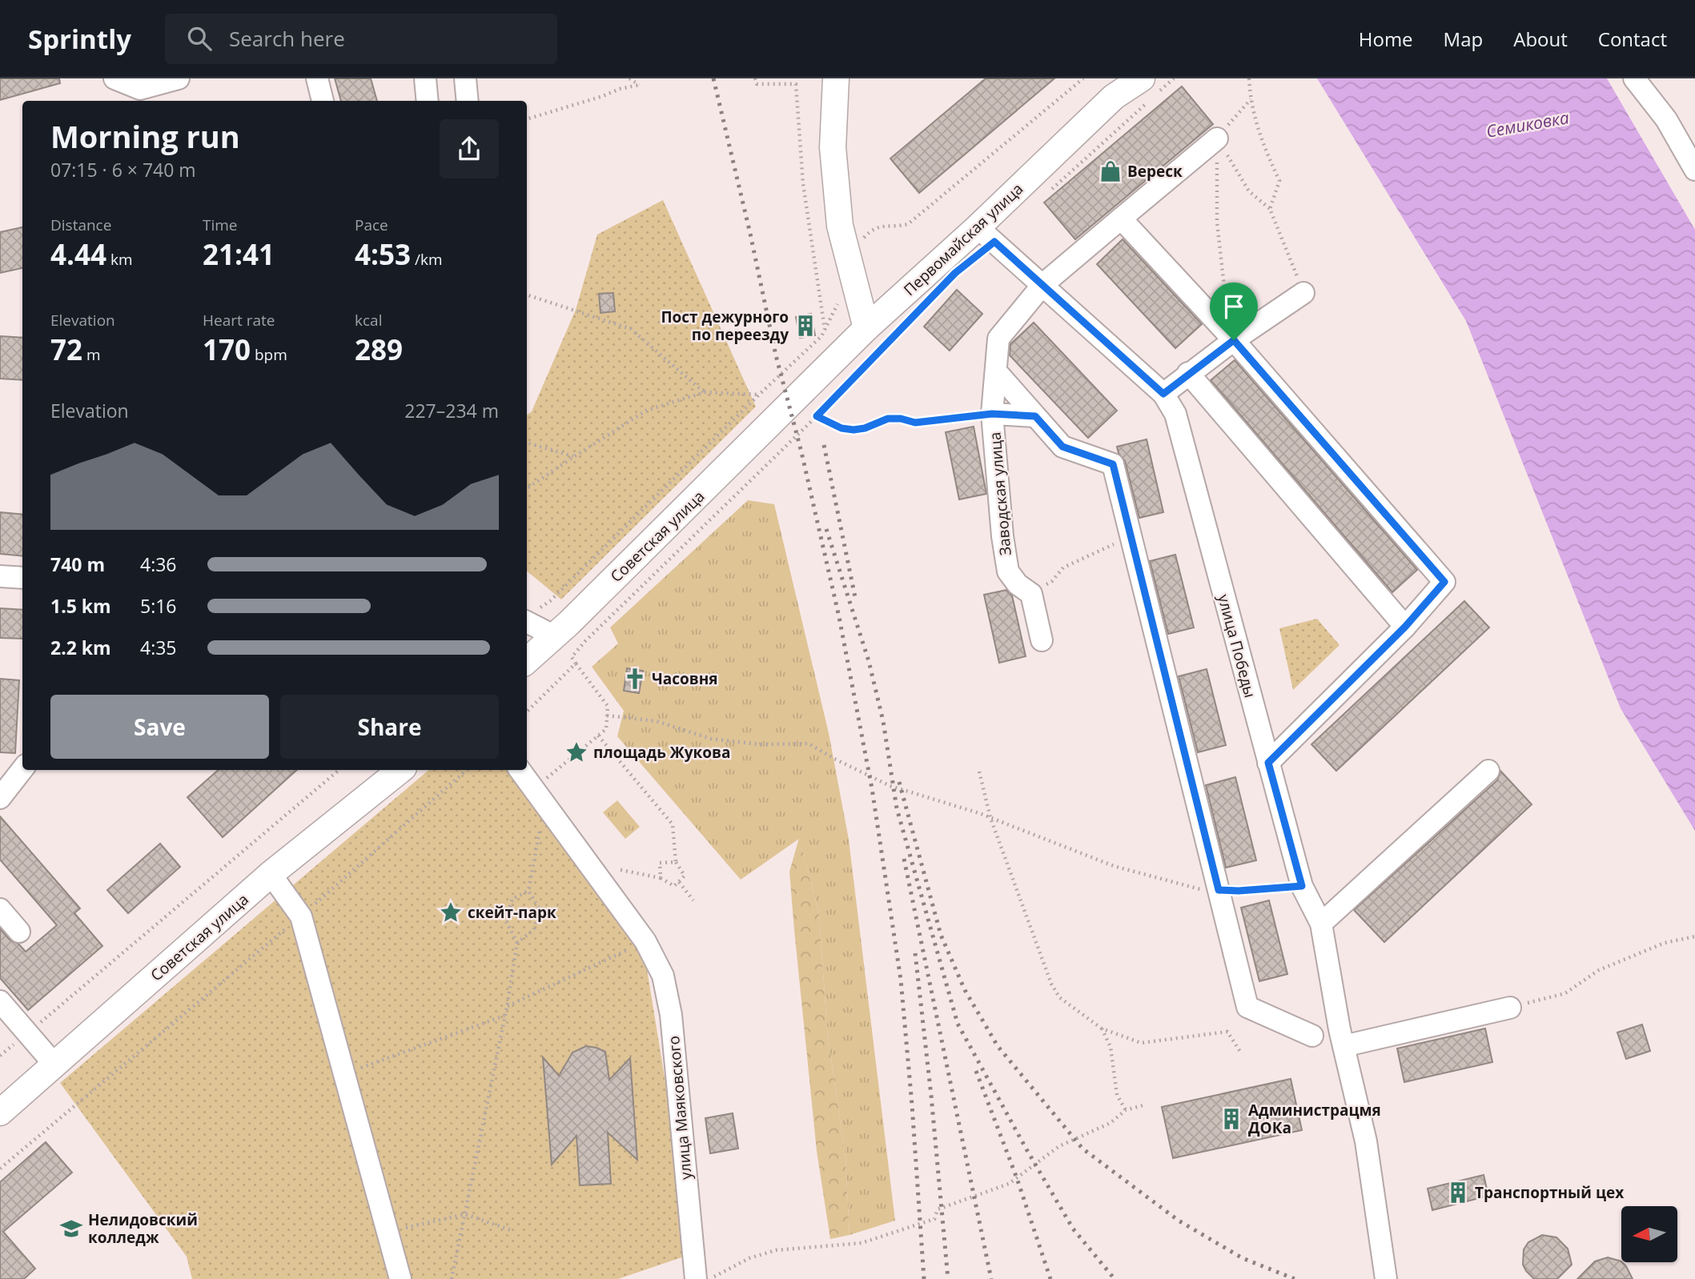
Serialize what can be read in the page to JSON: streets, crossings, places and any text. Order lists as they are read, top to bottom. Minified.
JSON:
{"streets":{"main road":["Первомайская улица","Советская улица"],"street":["Заводская улица","улица Победы","улица Маяковского"]},"crossings":[["Первомайская улица","Советская улица"],["Первомайская улица","улица Победы"],["Заводская улица","улица Победы"]],"water":["Семиковка"],"places":{"shop":["Вереск"],"building":["Пост дежурного по переезду","Администрацмя ДОКа","Транспортный цех"],"church":["Часовня"],"place":["площадь Жукова","скейт-парк"],"school or university":["Нелидовский колледж"]},"north":"left","page":{"header":"Sprintly","search":"Search here","nav":["Home","Map","About","Contact"],"heading":["Morning run","07:15 · 6 × 740 m"],"stats":[["Distance","4.44 km"],["Time","21:41"],["Pace","4:53 /km"],["Elevation","72 m"],["Heart rate","170 bpm"],["kcal","289"]],"chart":["Elevation","227–234 m"],"list":[{"name":"740 m","note":"4:36"},{"name":"1.5 km","note":"5:16"},{"name":"2.2 km","note":"4:35"}],"buttons":["Save","Share"]}}
